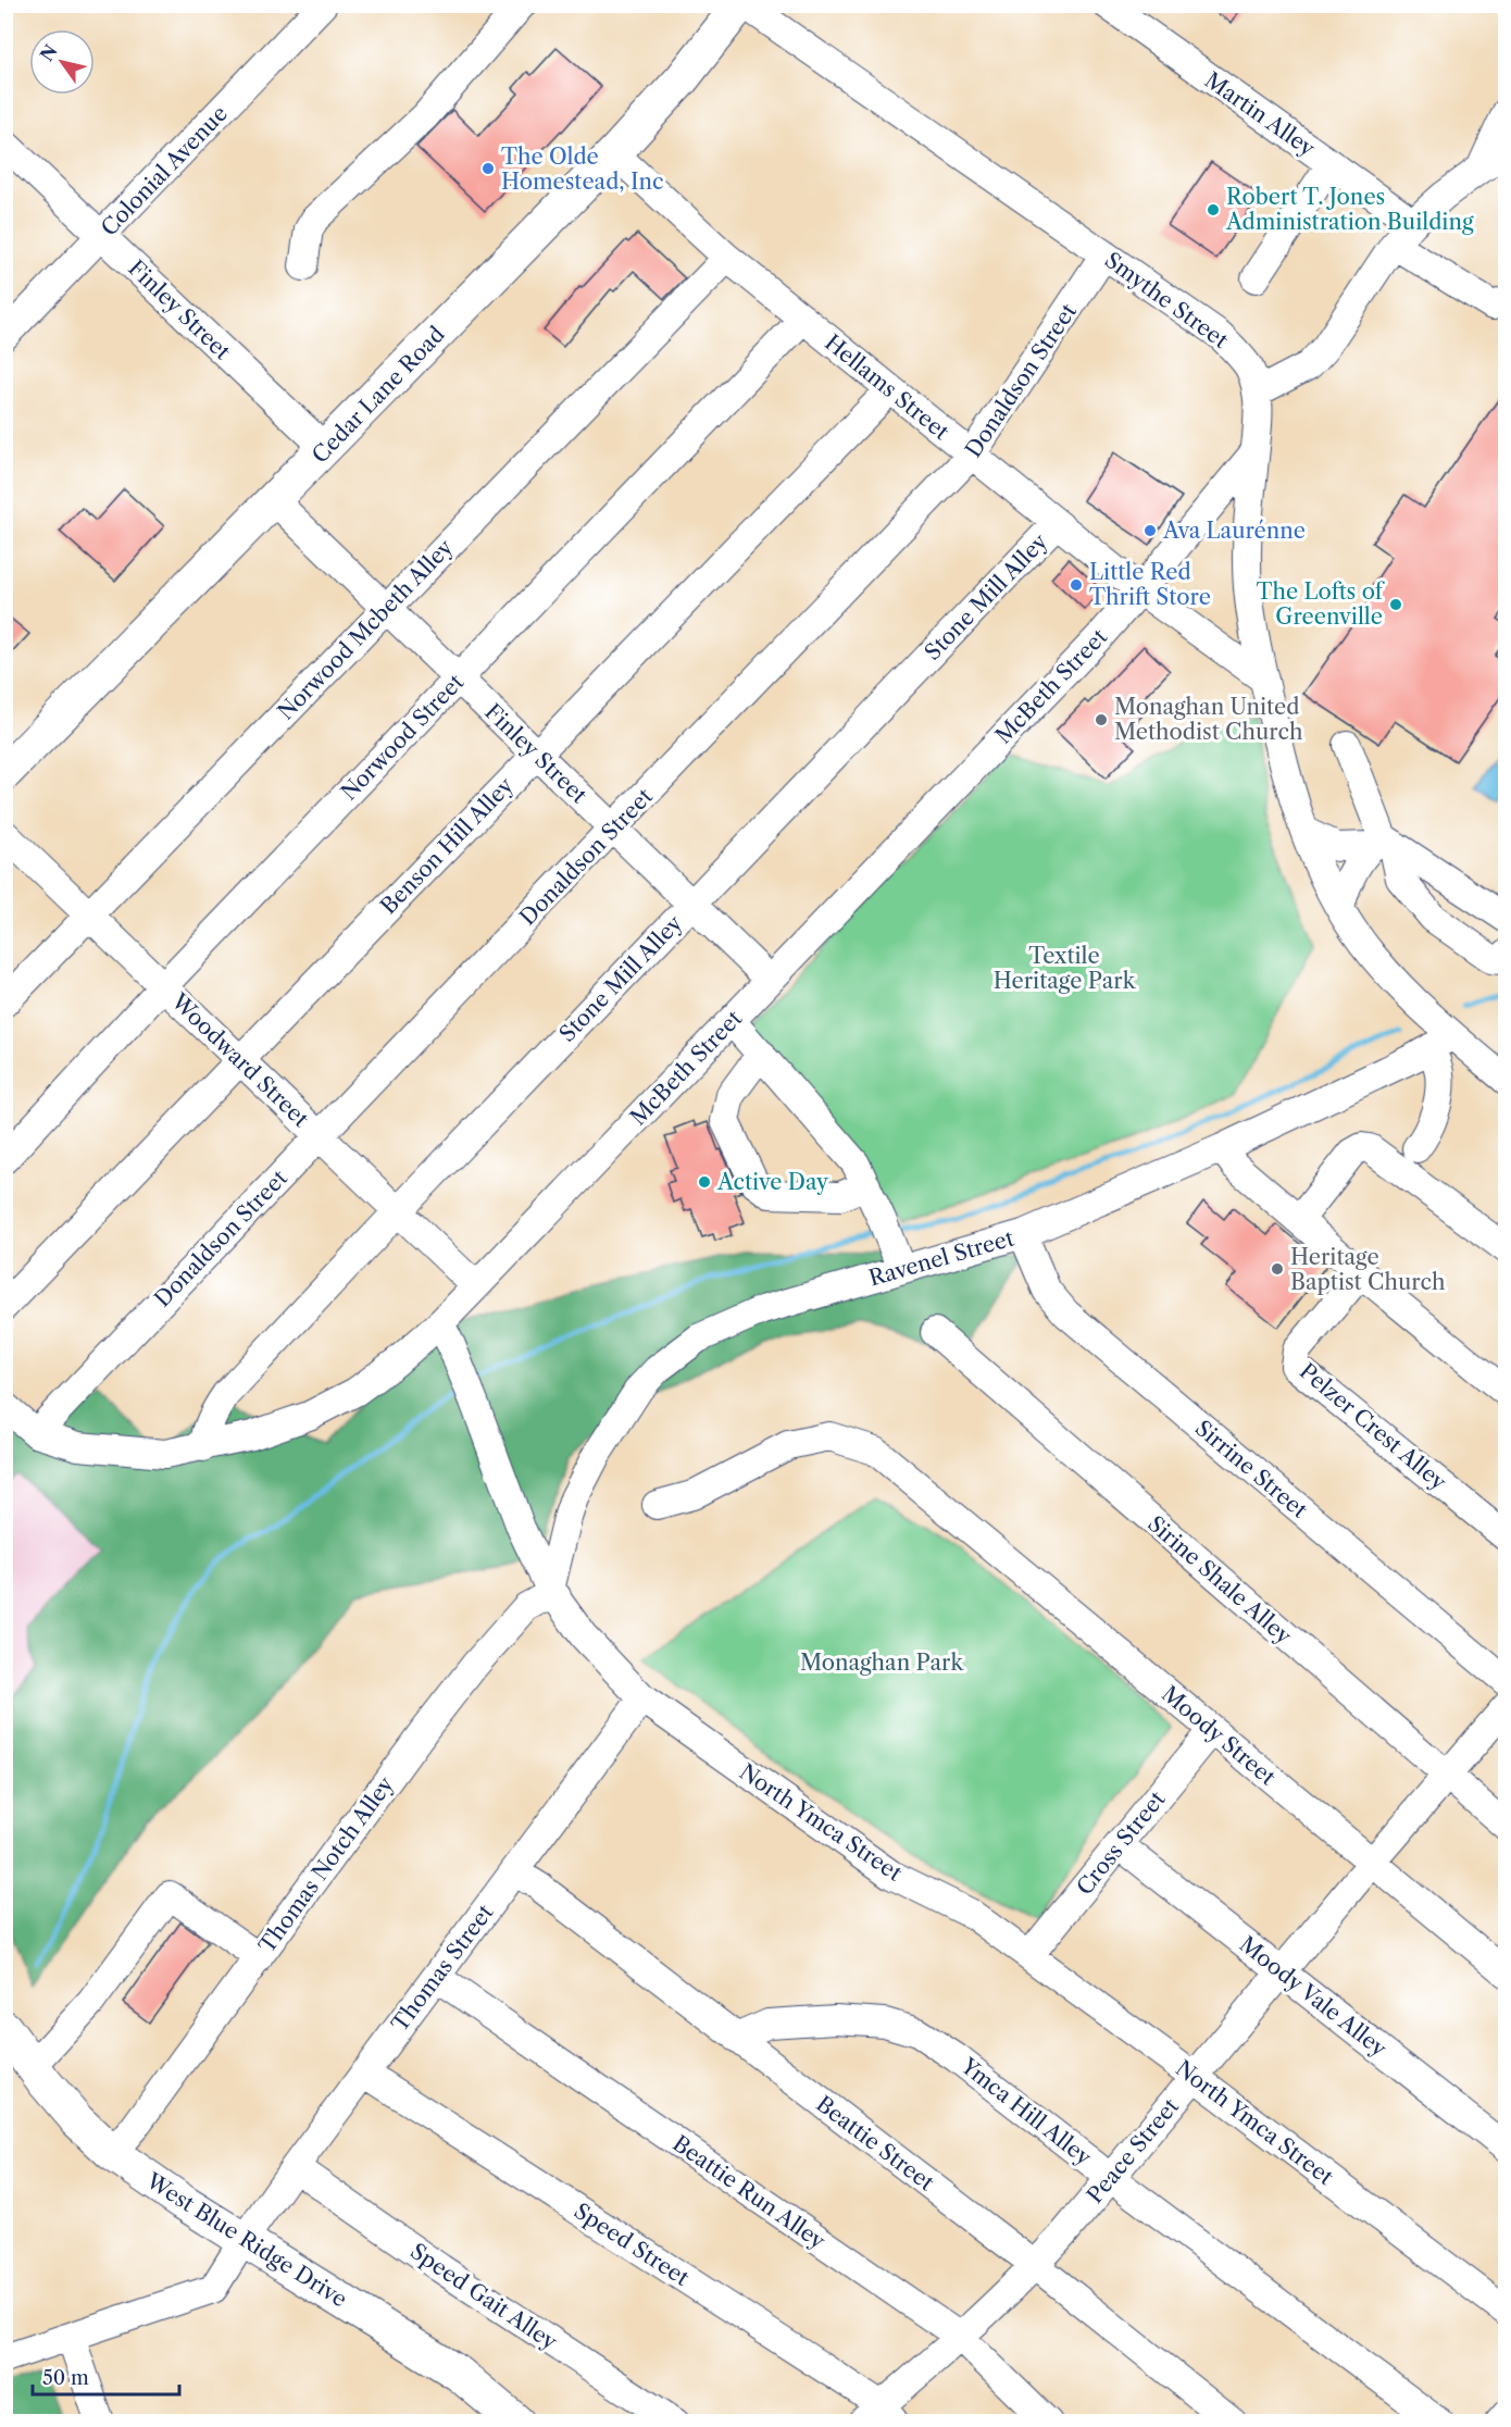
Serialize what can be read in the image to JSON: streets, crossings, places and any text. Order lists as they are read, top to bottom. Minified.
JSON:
{"streets":{"main road":["Cedar Lane Road","West Blue Ridge Drive"],"street":["Martin Alley","Colonial Avenue","Smythe Street","Finley Street","Donaldson Street","Hellams Street","Stone Mill Alley","Norwood Mcbeth Alley","McBeth Street","Norwood Street","Benson Hill Alley","Woodward Street","Ravenel Street","Pelzer Crest Alley","Sirrine Street","Sirine Shale Alley","Moody Street","North Ymca Street","Cross Street","Thomas Notch Alley","Thomas Street","Moody Vale Alley","Ymca Hill Alley","Beattie Street","Peace Street","Beattie Run Alley","Speed Street","Speed Gait Alley"]},"crossings":[["Colonial Avenue","Finley Street"],["Smythe Street","Donaldson Street"],["Smythe Street","Hellams Street"],["Smythe Street","McBeth Street"],["Smythe Street","Ravenel Street"],["Finley Street","Donaldson Street"],["Finley Street","Cedar Lane Road"],["Finley Street","Stone Mill Alley"],["Finley Street","Norwood Mcbeth Alley"],["Finley Street","McBeth Street"],["Finley Street","Norwood Street"],["Finley Street","Benson Hill Alley"],["Donaldson Street","Hellams Street"],["Donaldson Street","McBeth Street"],["Donaldson Street","Woodward Street"],["Hellams Street","Cedar Lane Road"],["Hellams Street","Stone Mill Alley"],["Hellams Street","Norwood Mcbeth Alley"],["Hellams Street","McBeth Street"],["Hellams Street","Norwood Street"],["Hellams Street","Benson Hill Alley"],["Stone Mill Alley","McBeth Street"],["Stone Mill Alley","Woodward Street"],["Norwood Mcbeth Alley","Woodward Street"],["McBeth Street","Woodward Street"],["McBeth Street","North Ymca Street"],["Norwood Street","Woodward Street"],["Benson Hill Alley","Woodward Street"],["Ravenel Street","Sirrine Street"],["Ravenel Street","North Ymca Street"],["Ravenel Street","Thomas Notch Alley"],["Sirine Shale Alley","Peace Street"],["Moody Street","Cross Street"],["Moody Street","Peace Street"],["North Ymca Street","Cross Street"],["North Ymca Street","Thomas Notch Alley"],["North Ymca Street","Thomas Street"],["North Ymca Street","Peace Street"],["Cross Street","Moody Vale Alley"],["Thomas Notch Alley","West Blue Ridge Drive"],["Thomas Street","Beattie Street"],["Thomas Street","Beattie Run Alley"],["Thomas Street","West Blue Ridge Drive"],["Thomas Street","Speed Street"],["Thomas Street","Speed Gait Alley"],["Moody Vale Alley","Peace Street"],["Ymca Hill Alley","Beattie Street"],["Ymca Hill Alley","Peace Street"],["Beattie Street","Peace Street"],["Peace Street","Beattie Run Alley"],["Peace Street","Speed Street"]],"parks":["Textile Heritage Park","Monaghan Park"],"places":["The Olde Homestead, Inc","Robert T. Jones Administration Building","Ava Laurénne","Little Red Thrift Store","The Lofts of Greenville","Monaghan United Methodist Church","Active Day","Heritage Baptist Church"],"scale_bar":"50 m","north":"top left"}
